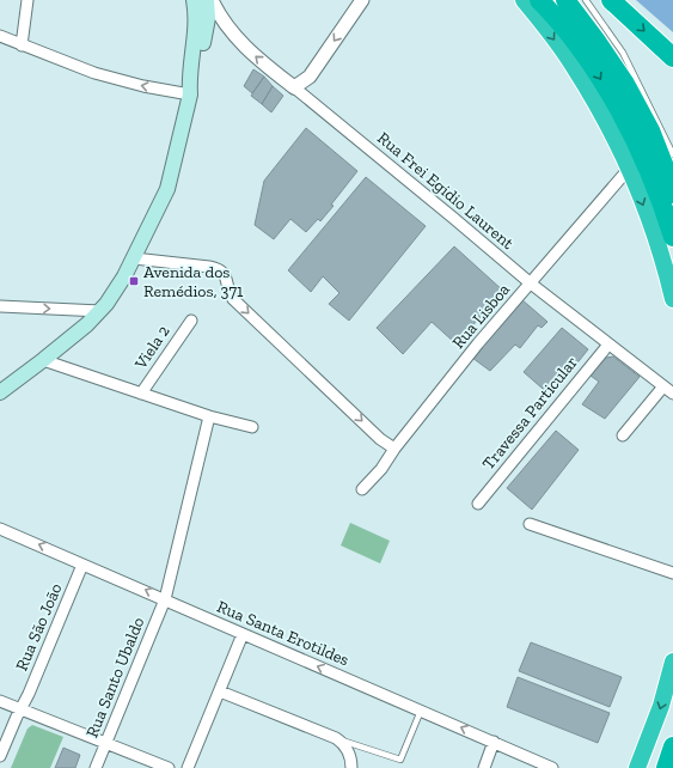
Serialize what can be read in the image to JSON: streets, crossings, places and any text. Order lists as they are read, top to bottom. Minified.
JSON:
{"streets":{"street":["Rua Frei Egidio Laurent","Rua Lisboa","Viela 2","Travessa Particular","Rua São João","Rua Santa Erotildes","Rua Santo Ubaldo"]},"crossings":[["Rua Frei Egidio Laurent","Rua Lisboa"],["Rua Frei Egidio Laurent","Travessa Particular"],["Rua São João","Rua Santa Erotildes"],["Rua Santa Erotildes","Rua Santo Ubaldo"]],"one_way":["Rua Santa Erotildes"],"places":{"transit":["Avenida dos Remédios, 371"]}}
